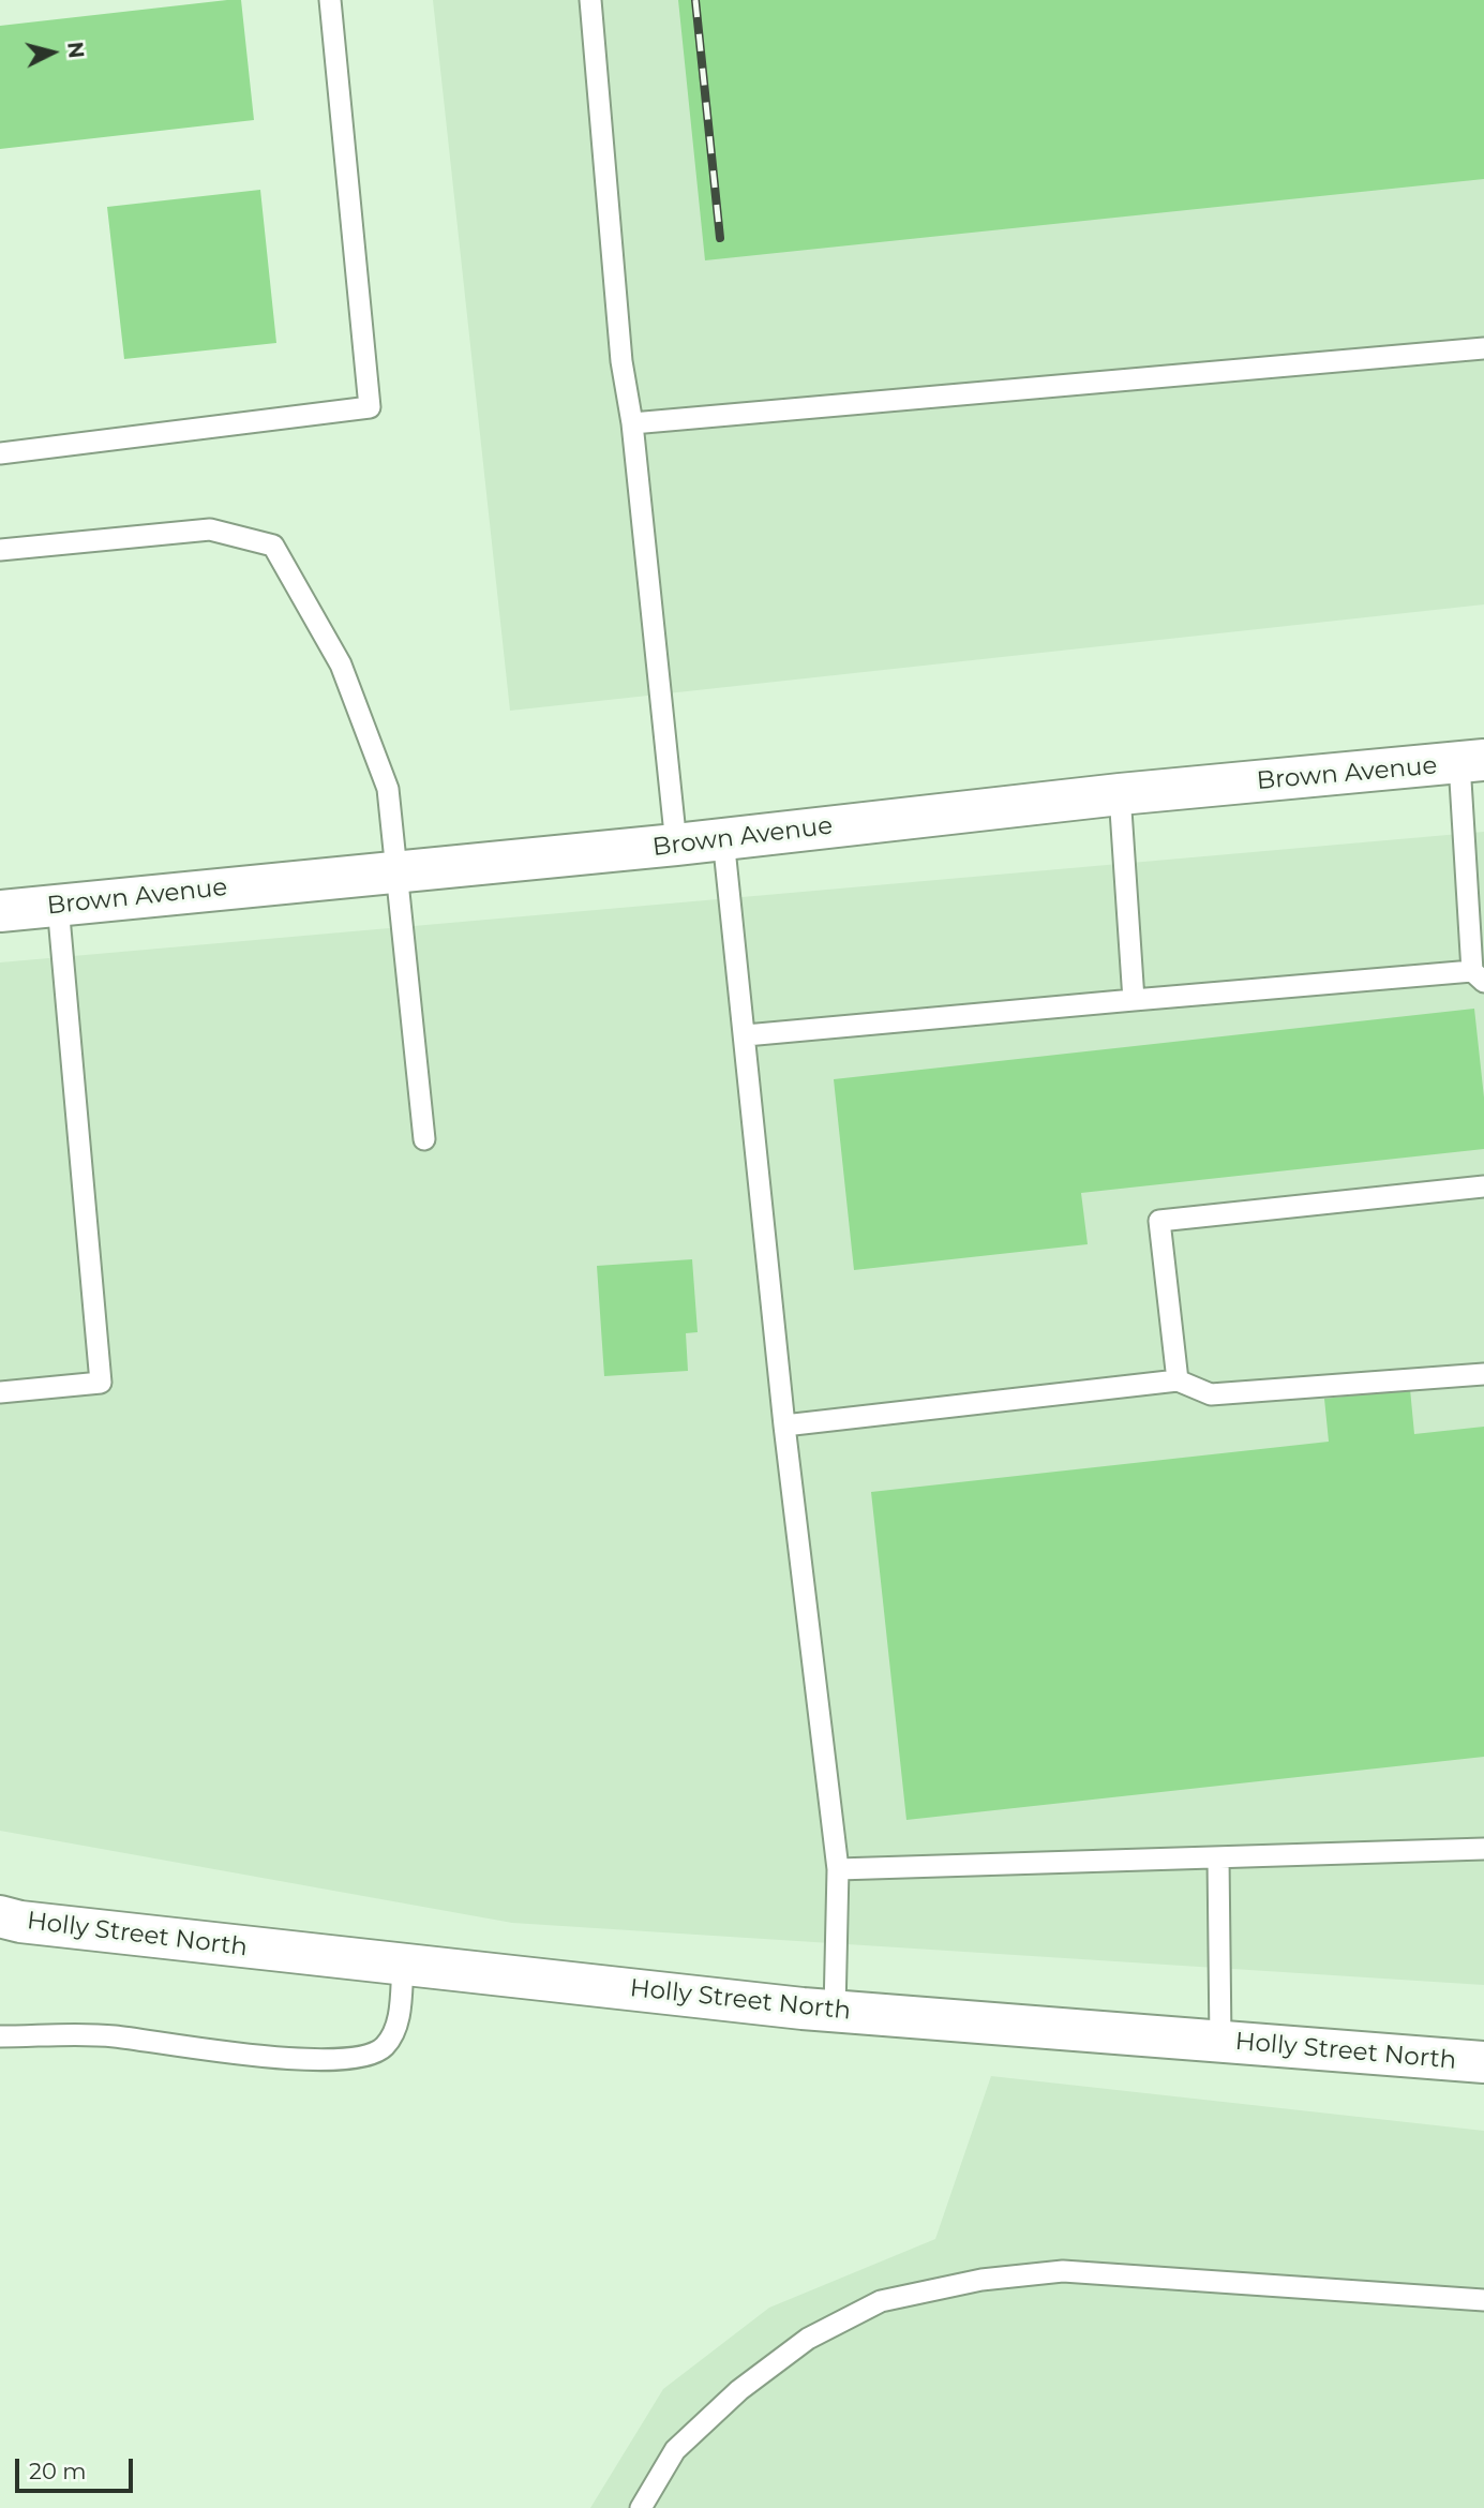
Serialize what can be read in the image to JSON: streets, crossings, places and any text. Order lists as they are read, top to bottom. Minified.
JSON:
{"streets":{"street":["Brown Avenue","Holly Street North"]},"scale_bar":"20 m","north":"right"}
